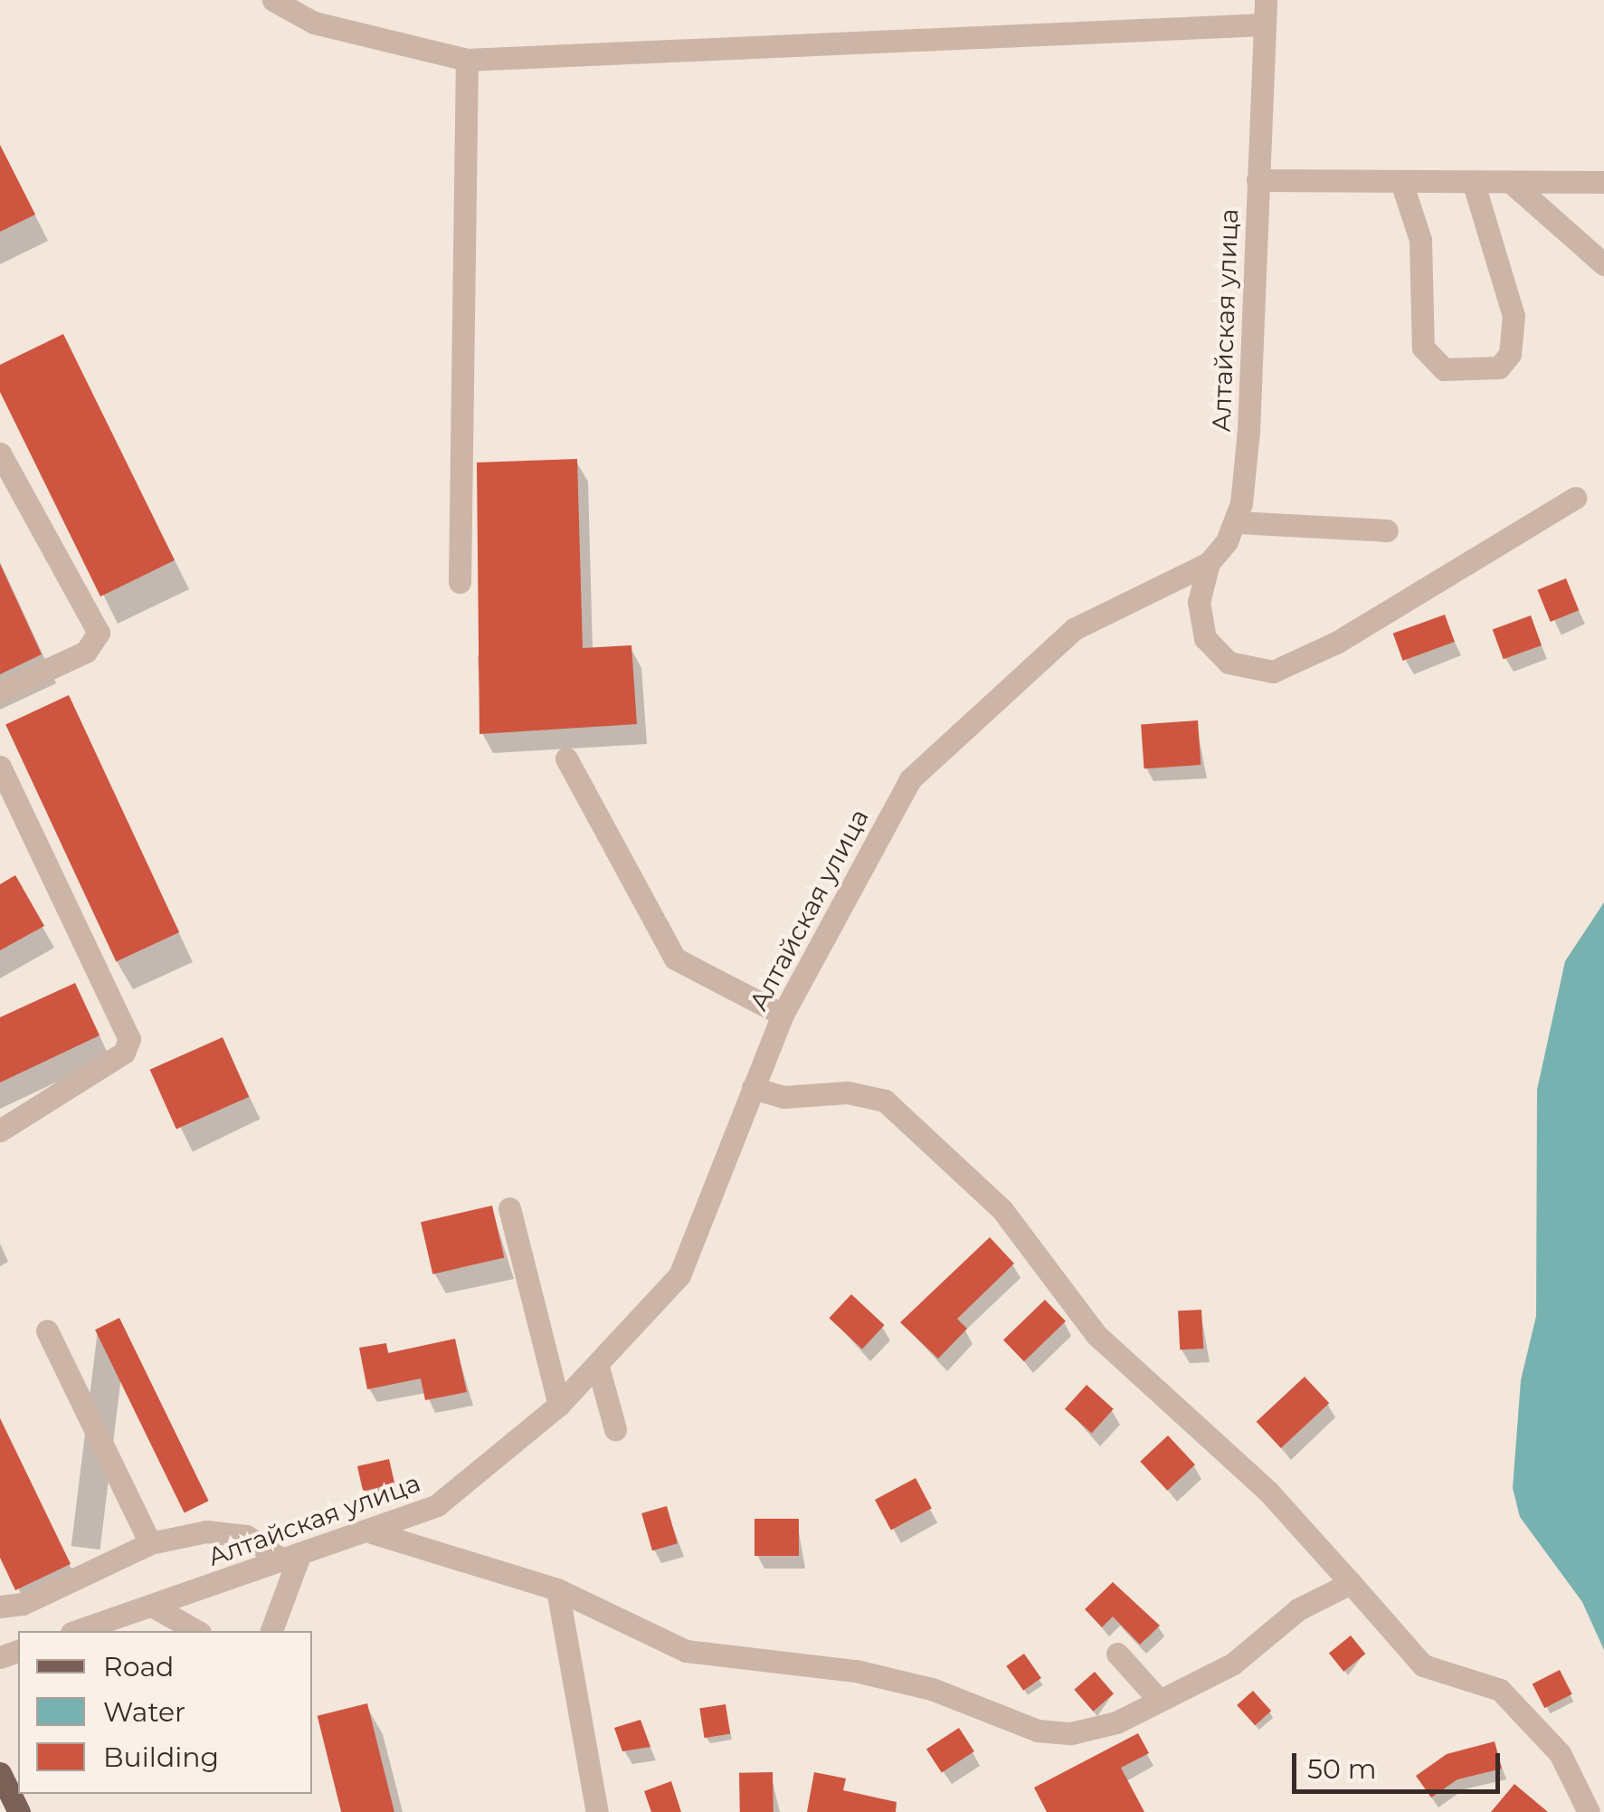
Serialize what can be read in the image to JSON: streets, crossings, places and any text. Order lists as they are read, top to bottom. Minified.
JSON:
{"streets":{"lane":["Алтайская улица"]},"legend":["Road","Water","Building"],"scale_bar":"50 m"}
